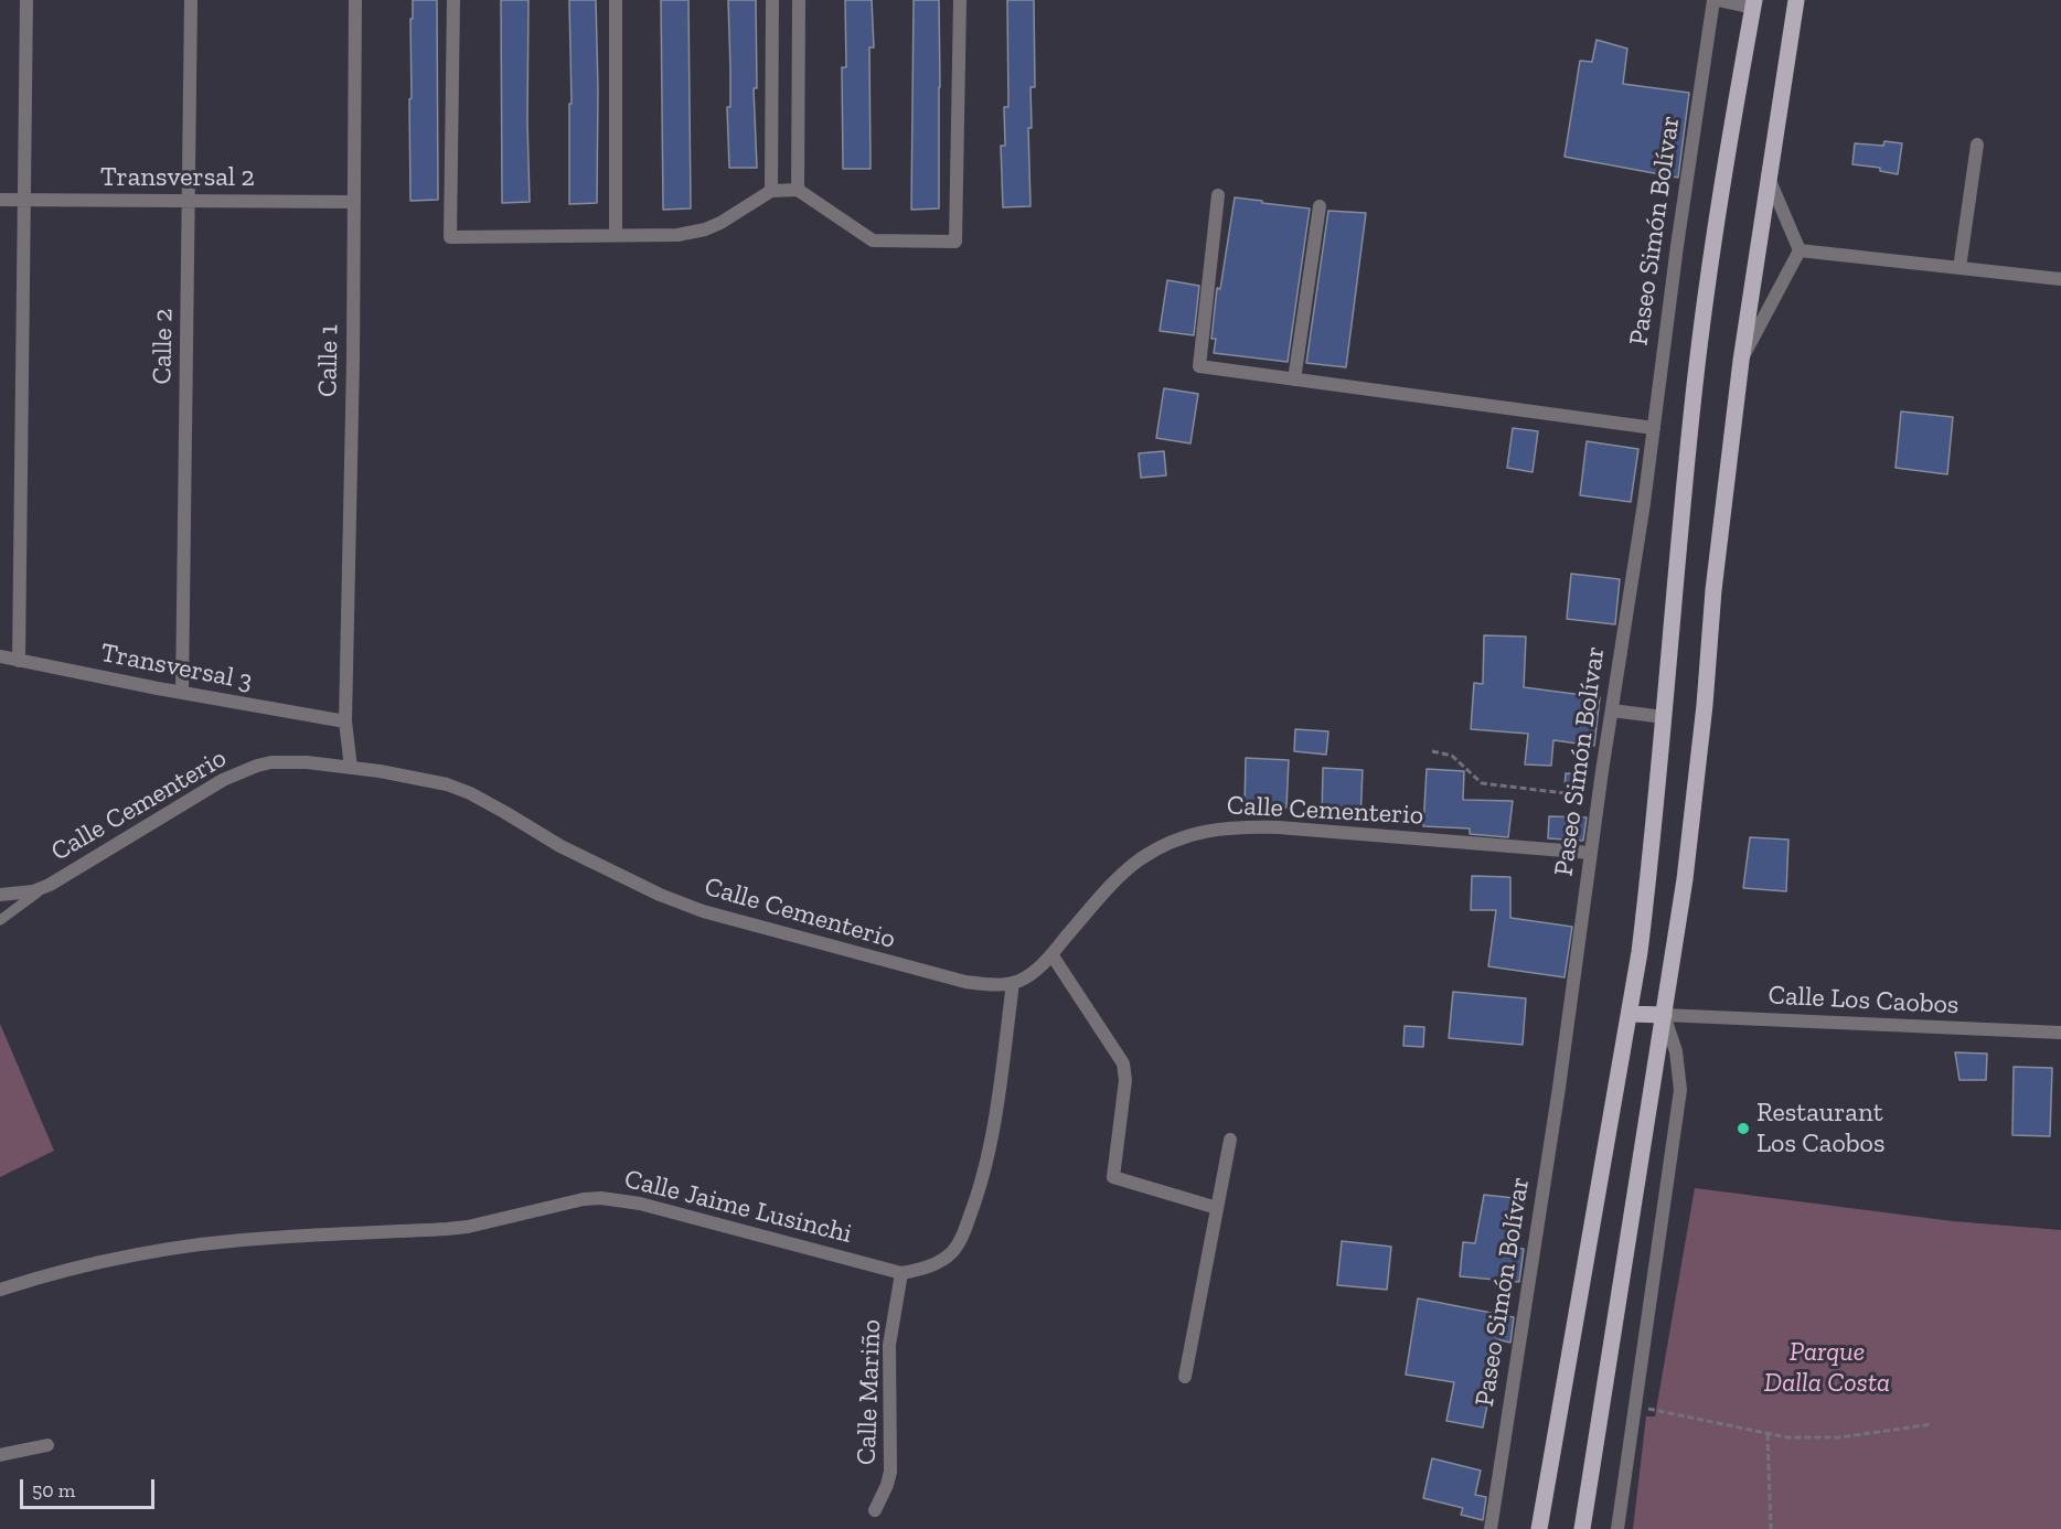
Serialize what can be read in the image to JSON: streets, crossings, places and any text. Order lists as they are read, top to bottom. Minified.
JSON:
{"streets":{"street":["Transversal 2","Paseo Simón Bolívar","Calle 2","Calle 1","Transversal 3","Calle Cementerio","Calle Los Caobos","Calle Jaime Lusinchi","Calle Mariño"]},"crossings":[["Transversal 2","Calle 2"],["Transversal 2","Calle 1"],["Paseo Simón Bolívar","Calle Cementerio"],["Calle 2","Transversal 3"],["Calle 1","Transversal 3"],["Calle 1","Calle Cementerio"],["Calle Jaime Lusinchi","Calle Mariño"]],"parks":["Parque Dalla Costa"],"places":["Restaurant Los Caobos"],"scale_bar":"50 m"}
